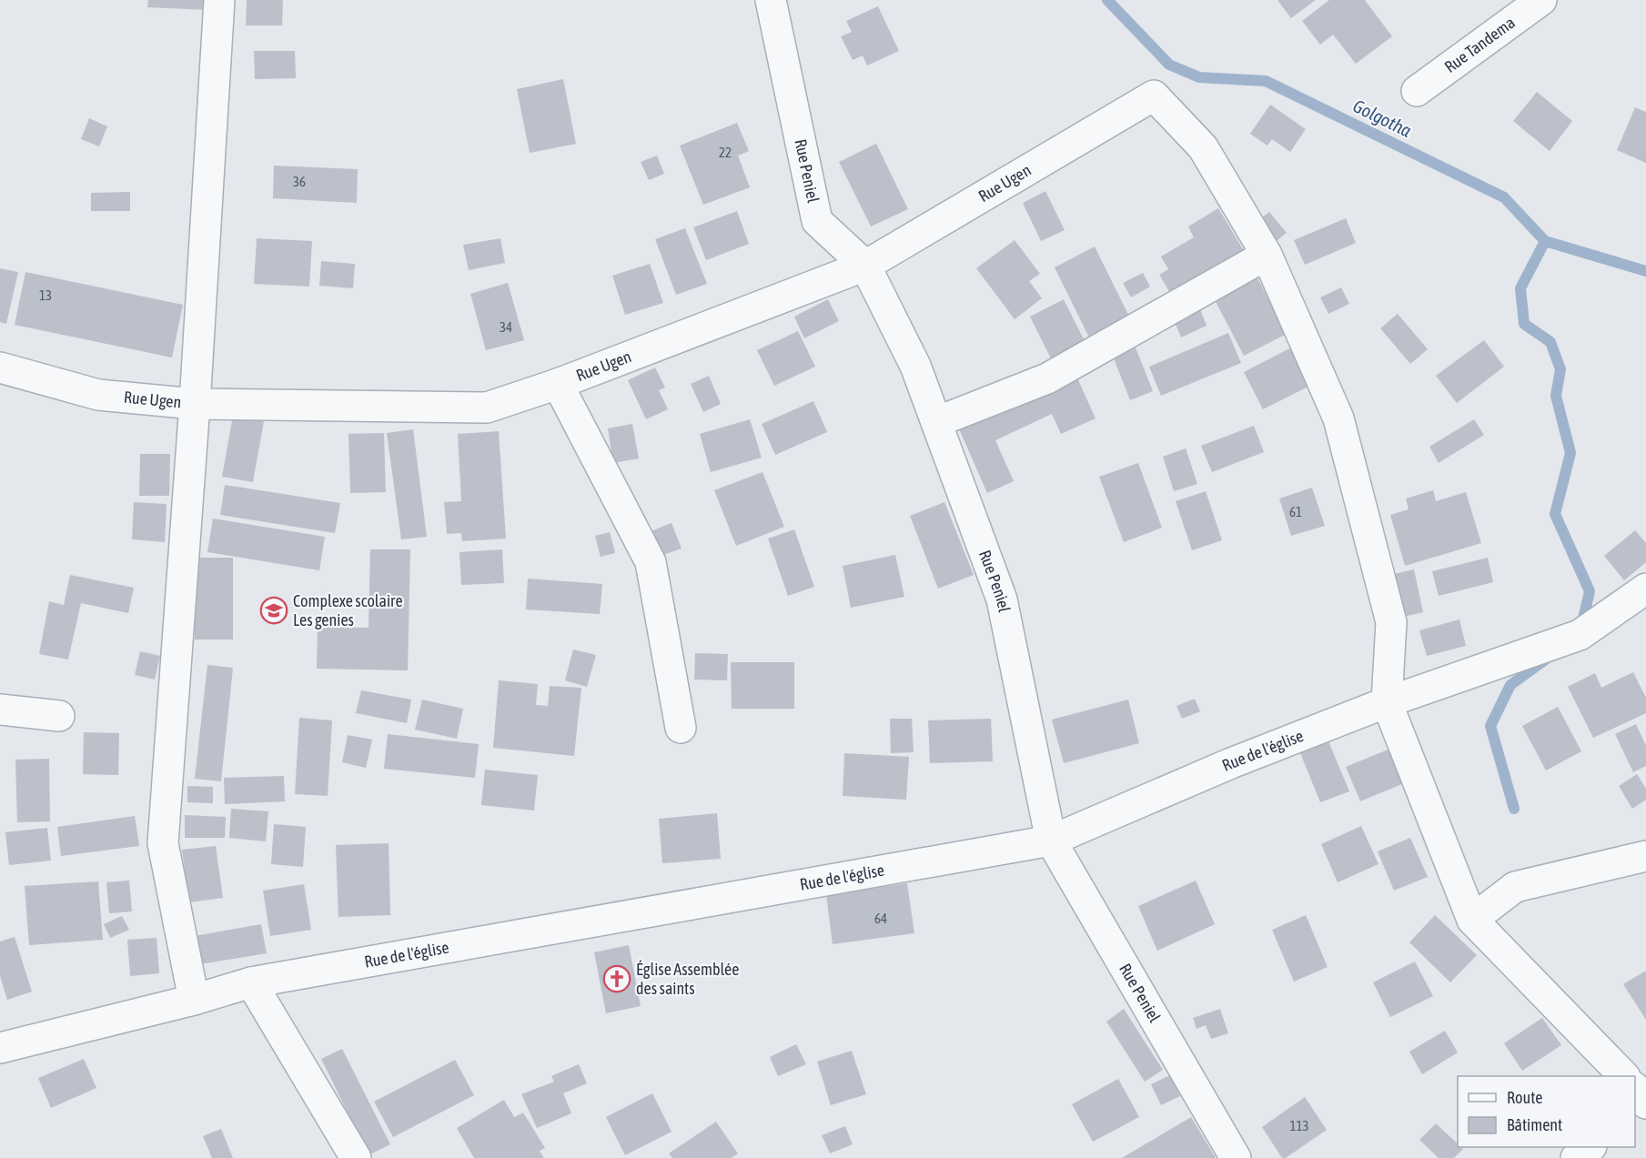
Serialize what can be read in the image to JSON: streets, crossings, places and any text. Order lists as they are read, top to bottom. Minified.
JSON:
{"streets":{"street":["Rue Tandema","Rue Peniel","Rue Ugen","Rue de l'église"]},"crossings":[["Rue Peniel","Rue Ugen"],["Rue Peniel","Rue de l'église"]],"water":["Golgotha"],"places":{"school or university":["Complexe scolaire Les genies"],"church":["Église Assemblée des saints"]},"house_numbers":["22","36","13","34","61","64","113"],"legend":["Route","Bâtiment"]}
